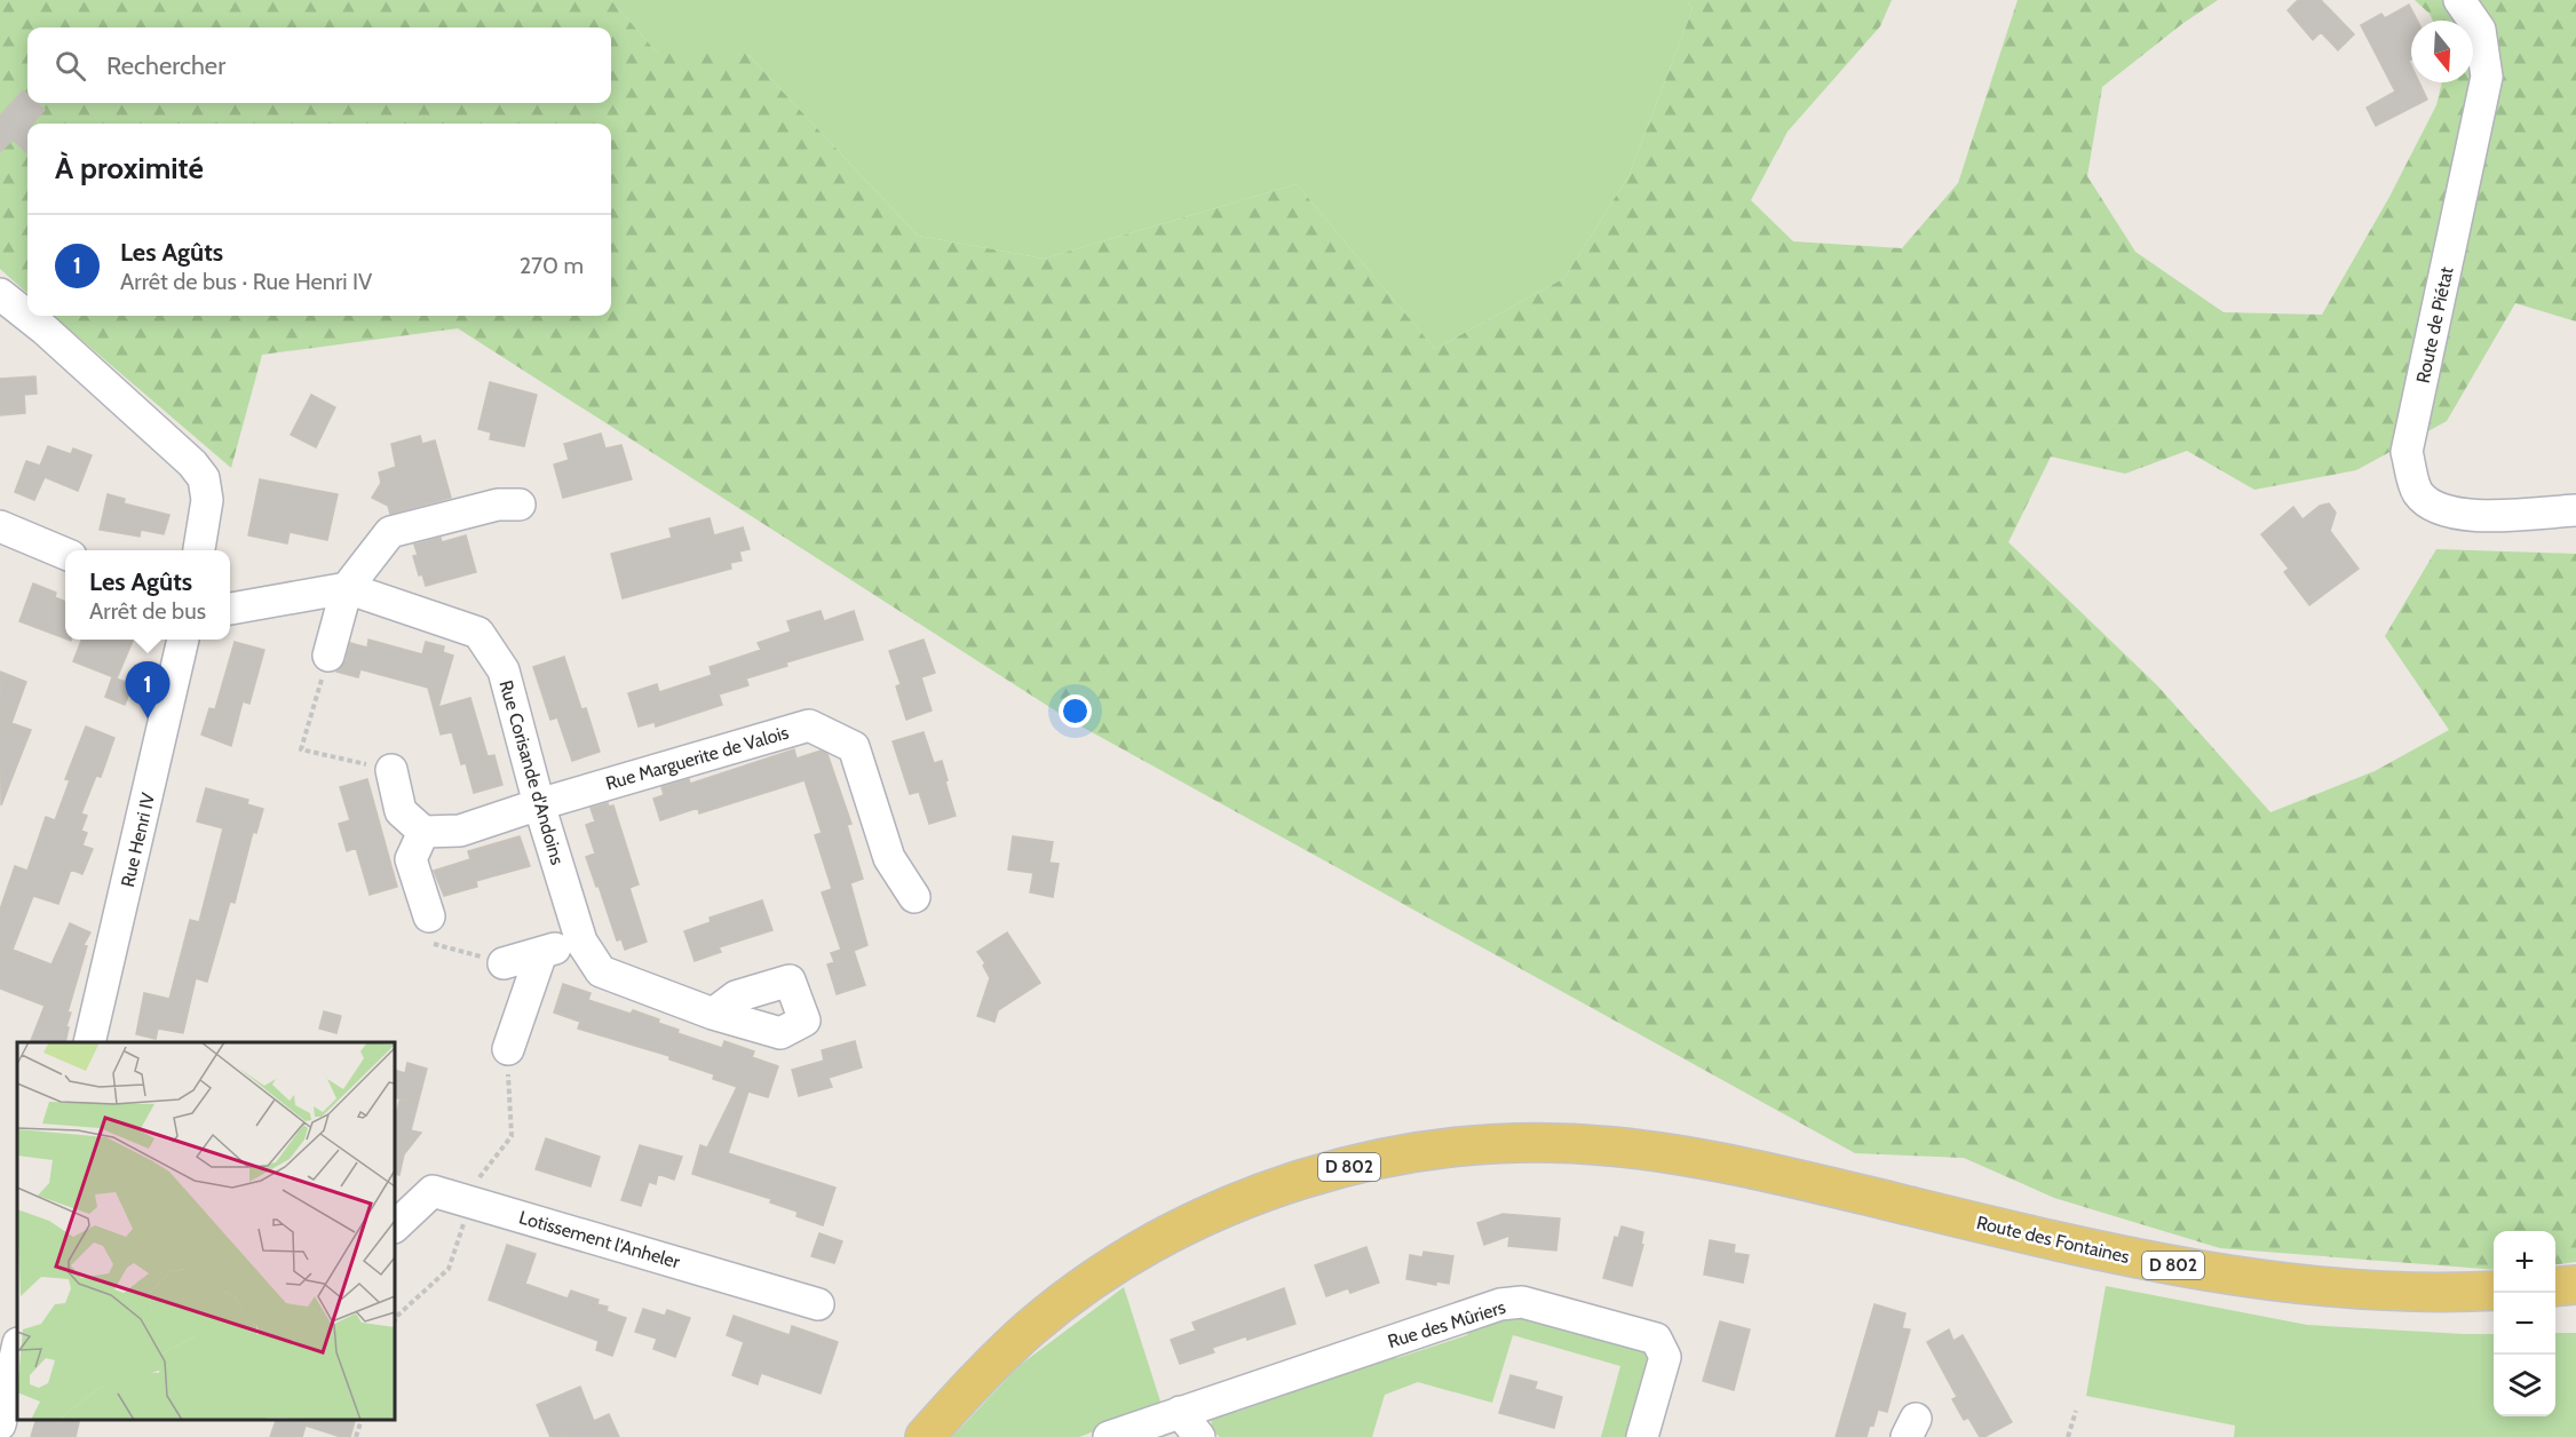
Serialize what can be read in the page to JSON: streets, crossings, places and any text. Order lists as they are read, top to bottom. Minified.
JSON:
{"streets":{"main road":["D 802","Route des Fontaines"],"street":["Route de Piétat","Rue Marguerite de Valois","Rue Corisande d'Andoins","Rue Henri IV","Lotissement l'Anheler","Rue des Mûriers"]},"crossings":[["Rue Marguerite de Valois","Rue Corisande d'Andoins"]],"north":"bottom","page":{"search":"Rechercher","heading":"À proximité","list":[{"mark":"1","name":"Les Agûts","note":"Arrêt de bus · Rue Henri IV","value":"270 m"}],"popup":["Les Agûts","Arrêt de bus"],"pins":"1","map_buttons":["+","−"]}}
